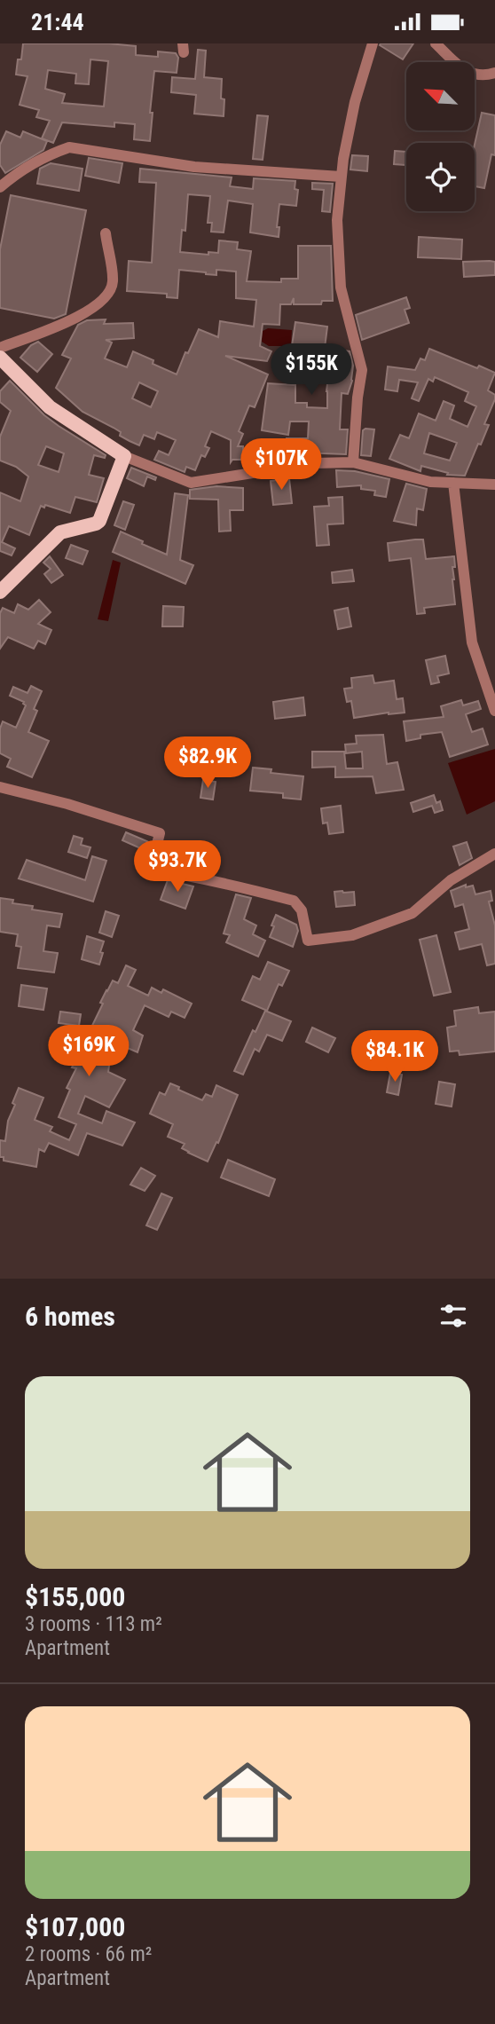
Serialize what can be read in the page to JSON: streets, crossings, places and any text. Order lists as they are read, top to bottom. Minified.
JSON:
{"north":"top left","page":{"status":"21:44","price":["$155K","$107K","$82.9K","$93.7K","$169K","$84.1K"],"heading":"6 homes","list":[{"name":"$155,000","note":"3 rooms · 113 m² · Apartment"},{"name":"$107,000","note":"2 rooms · 66 m² · Apartment"}]}}
